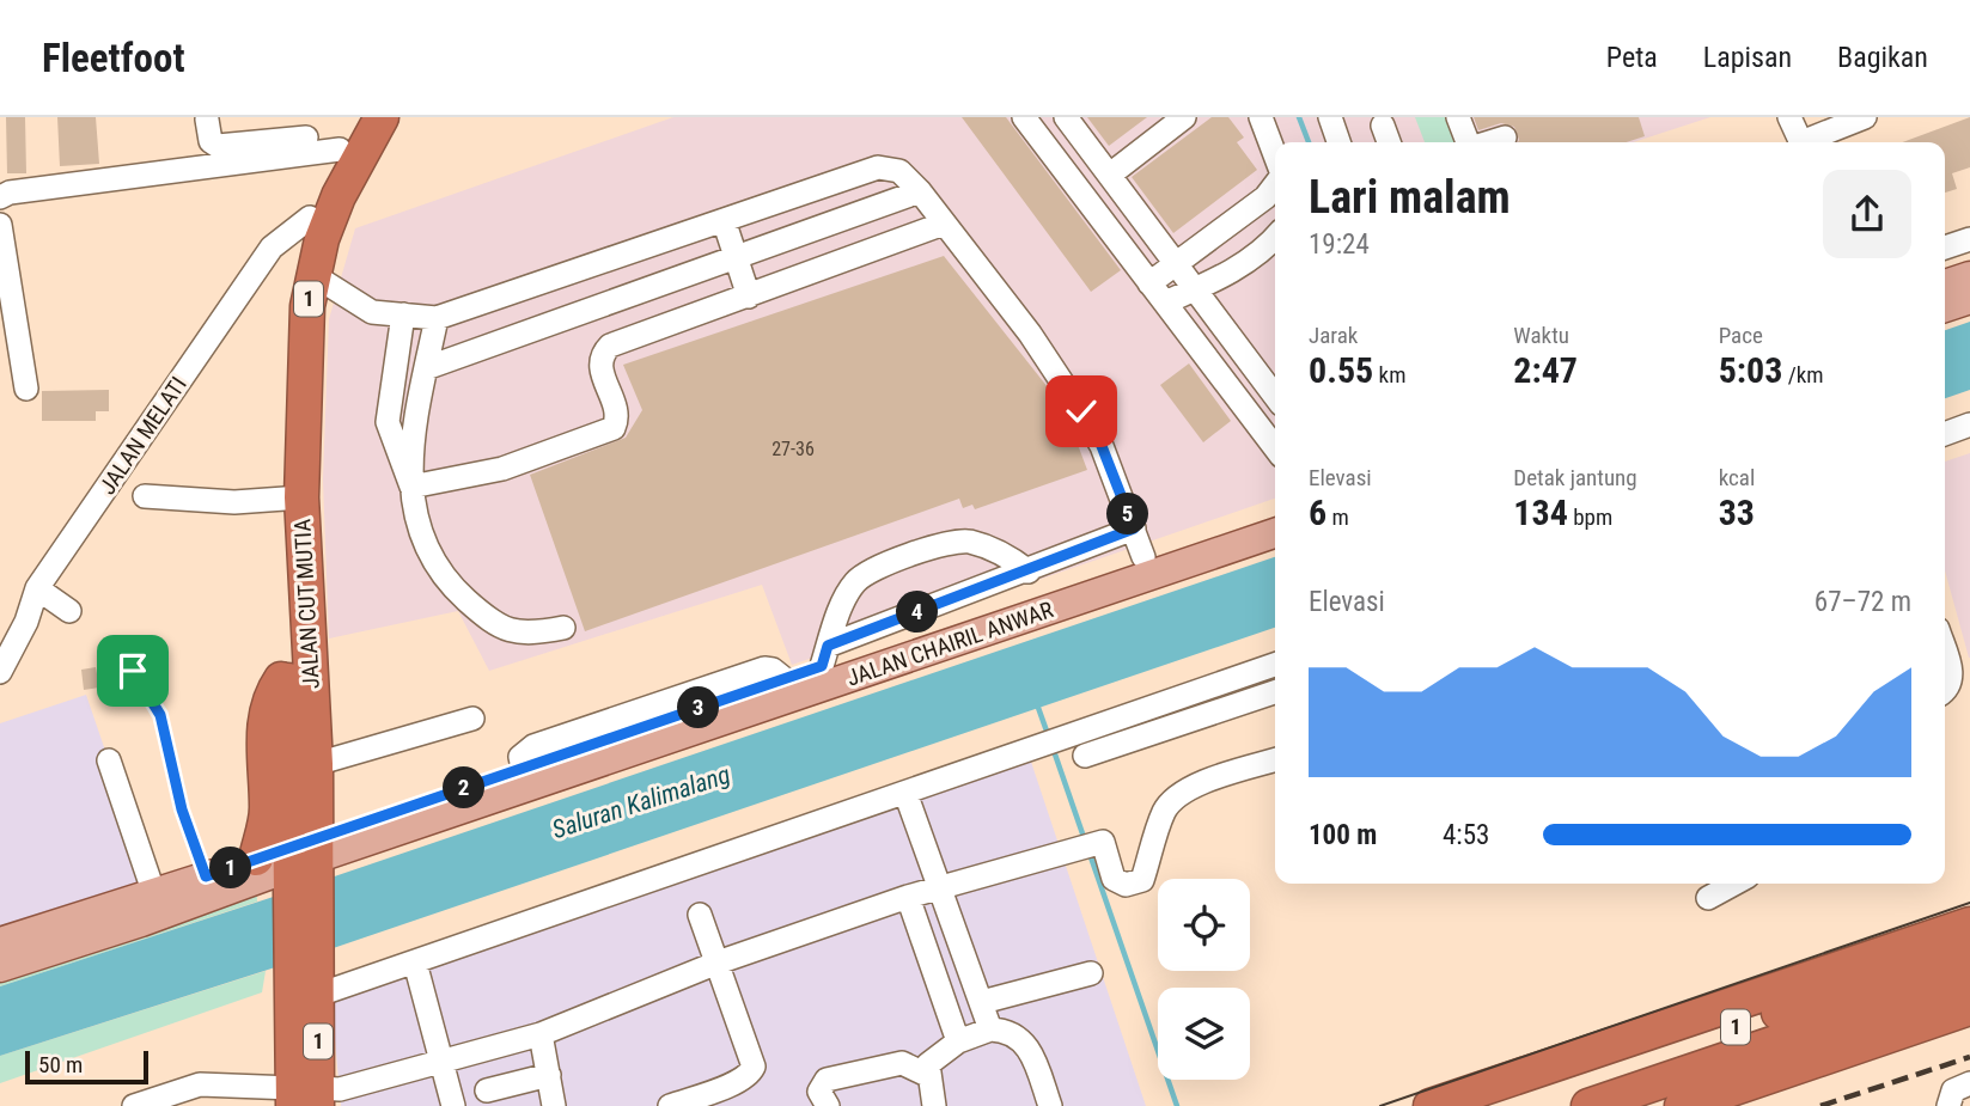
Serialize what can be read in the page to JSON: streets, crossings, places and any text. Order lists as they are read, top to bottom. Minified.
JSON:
{"streets":{"highway":["1","JALAN CUT MUTIA"],"main road":["JALAN CHAIRIL ANWAR"],"street":["JALAN MELATI"]},"crossings":[["JALAN MELATI","JALAN CUT MUTIA"],["JALAN CUT MUTIA","JALAN CHAIRIL ANWAR"]],"water":["Saluran Kalimalang"],"house_numbers":["27-36"],"scale_bar":"50 m","page":{"header":"Fleetfoot","nav":["Peta","Lapisan","Bagikan"],"heading":["Lari malam","19:24"],"stats":[["Jarak","0.55 km"],["Waktu","2:47"],["Pace","5:03 /km"],["Elevasi","6 m"],["Detak jantung","134 bpm"],["kcal","33"]],"pins":["5","4","3","2","1"],"chart":["Elevasi","67–72 m"],"list":[{"name":"100 m","note":"4:53"}],"scale":"50 m"}}
